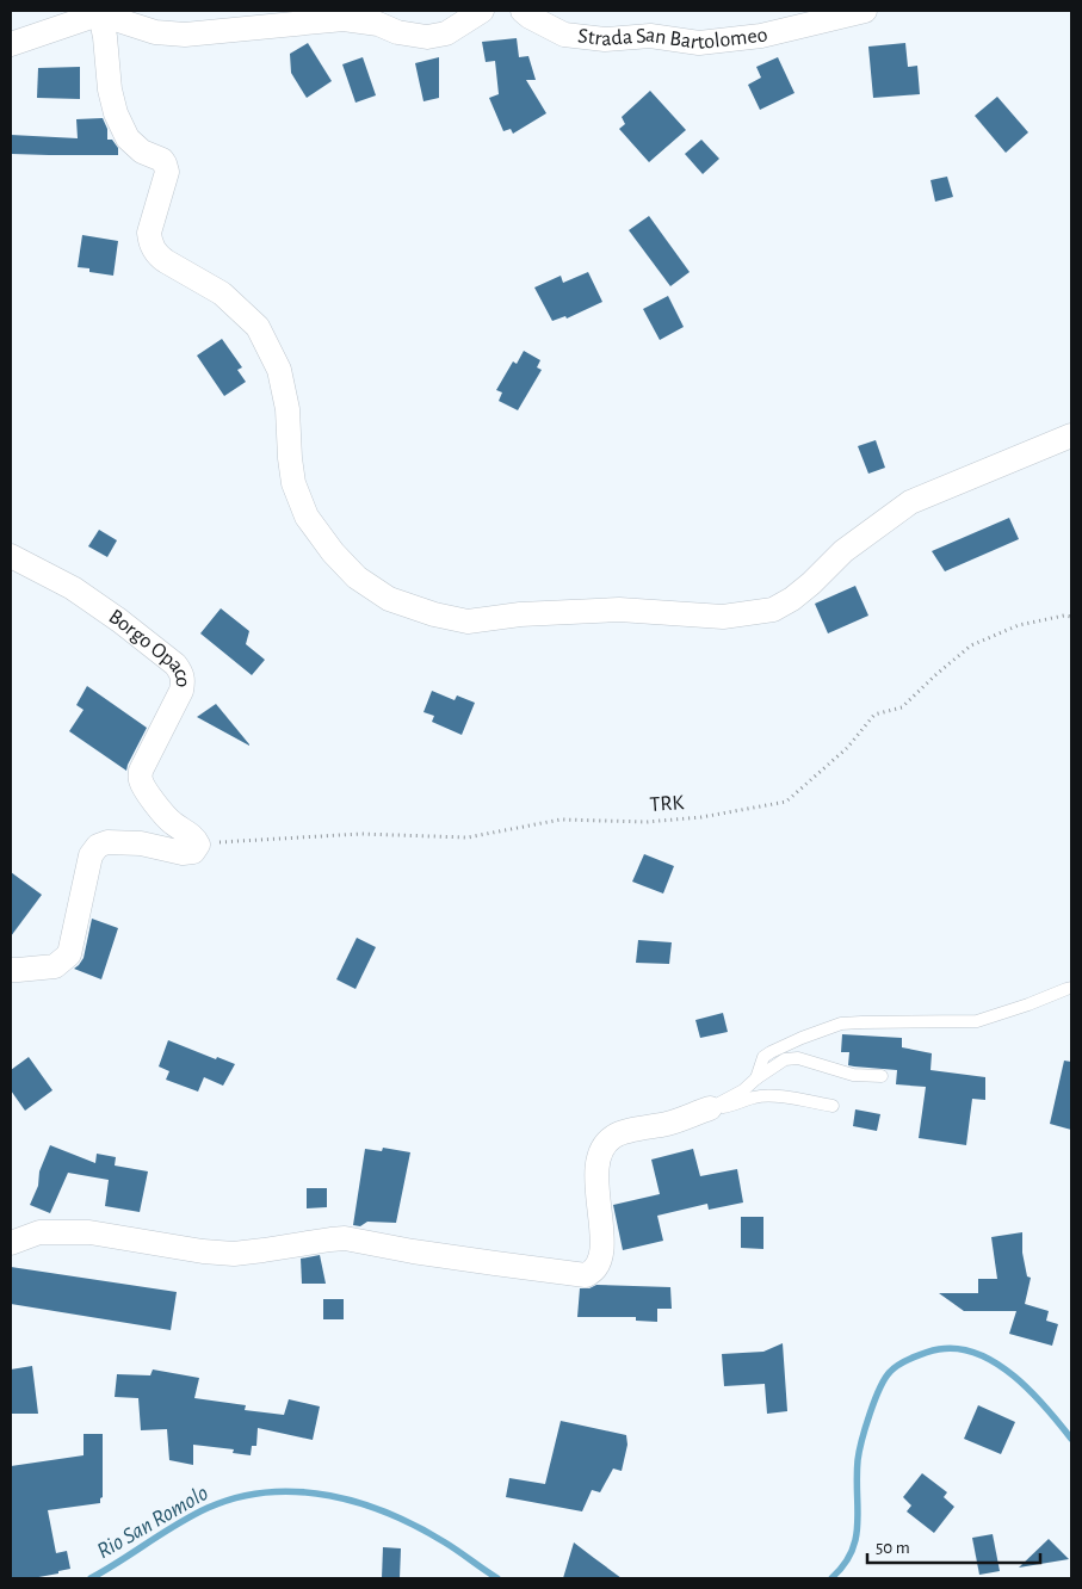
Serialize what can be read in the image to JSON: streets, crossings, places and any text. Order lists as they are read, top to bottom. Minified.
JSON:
{"streets":{"street":["Strada San Bartolomeo","Borgo Opaco"],"path":["TRK"]},"crossings":[["Borgo Opaco","TRK"]],"water":["Rio San Romolo"],"scale_bar":"50 m"}
